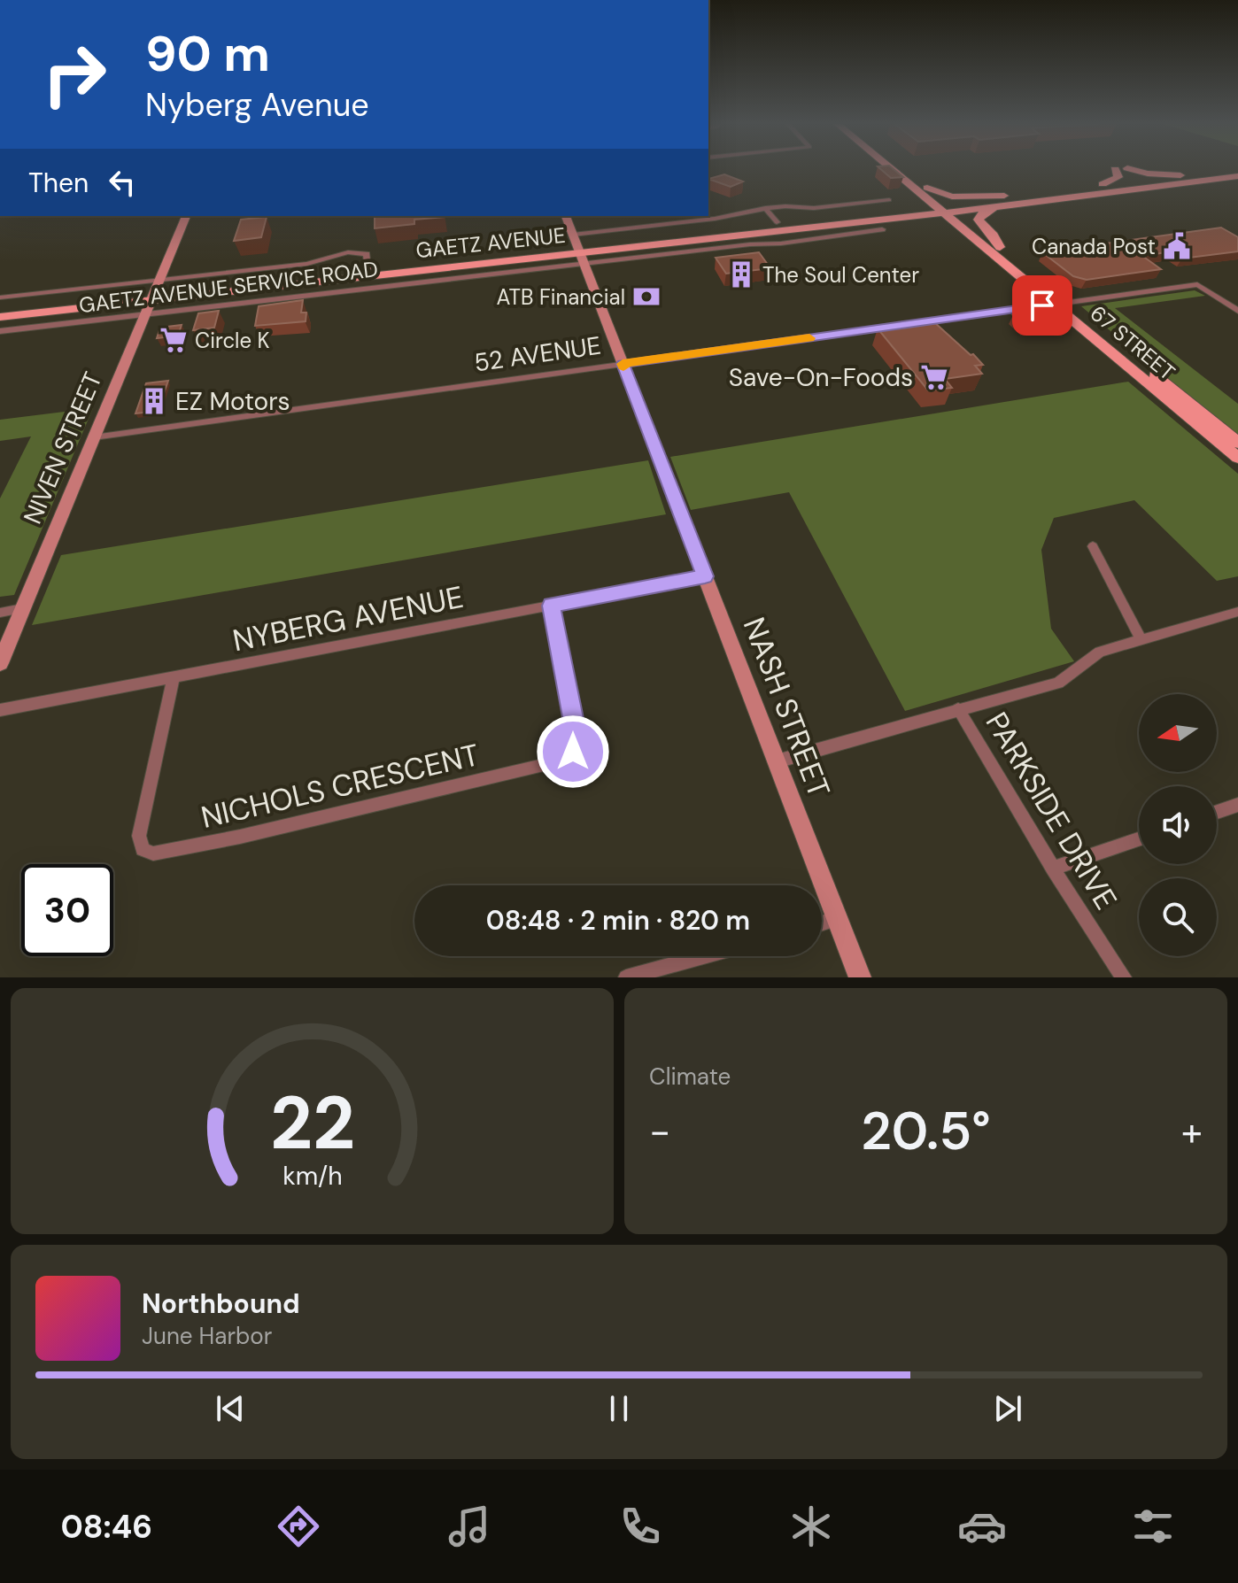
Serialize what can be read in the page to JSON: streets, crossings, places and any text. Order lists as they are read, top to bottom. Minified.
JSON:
{"streets":{"main road":["GAETZ AVENUE","67 STREET"],"street":["GAETZ AVENUE SERVICE ROAD","52 AVENUE","NIVEN STREET","NYBERG AVENUE","NASH STREET","NICHOLS CRESCENT","PARKSIDE DRIVE"]},"crossings":[["GAETZ AVENUE","GAETZ AVENUE SERVICE ROAD"],["GAETZ AVENUE","67 STREET"],["GAETZ AVENUE","NIVEN STREET"],["GAETZ AVENUE","NASH STREET"],["GAETZ AVENUE SERVICE ROAD","NIVEN STREET"],["GAETZ AVENUE SERVICE ROAD","NASH STREET"],["67 STREET","52 AVENUE"],["52 AVENUE","NIVEN STREET"],["52 AVENUE","NASH STREET"],["NYBERG AVENUE","NASH STREET"],["NYBERG AVENUE","NICHOLS CRESCENT"]],"places":{"public building":["Canada Post"],"building":["The Soul Center","EZ Motors"],"bank":["ATB Financial"],"supermarket":["Circle K","Save-On-Foods"]},"north":"left","page":{"turn":["90 m","Nyberg Avenue"],"then":"Then","limit":"30","trip":"08:48 · 2 min · 820 m","tile":"Climate","heat":["−","20.5°","+"],"song":["Northbound","June Harbor"],"tabs":"08:46","gauge":["22","km/h"]}}
